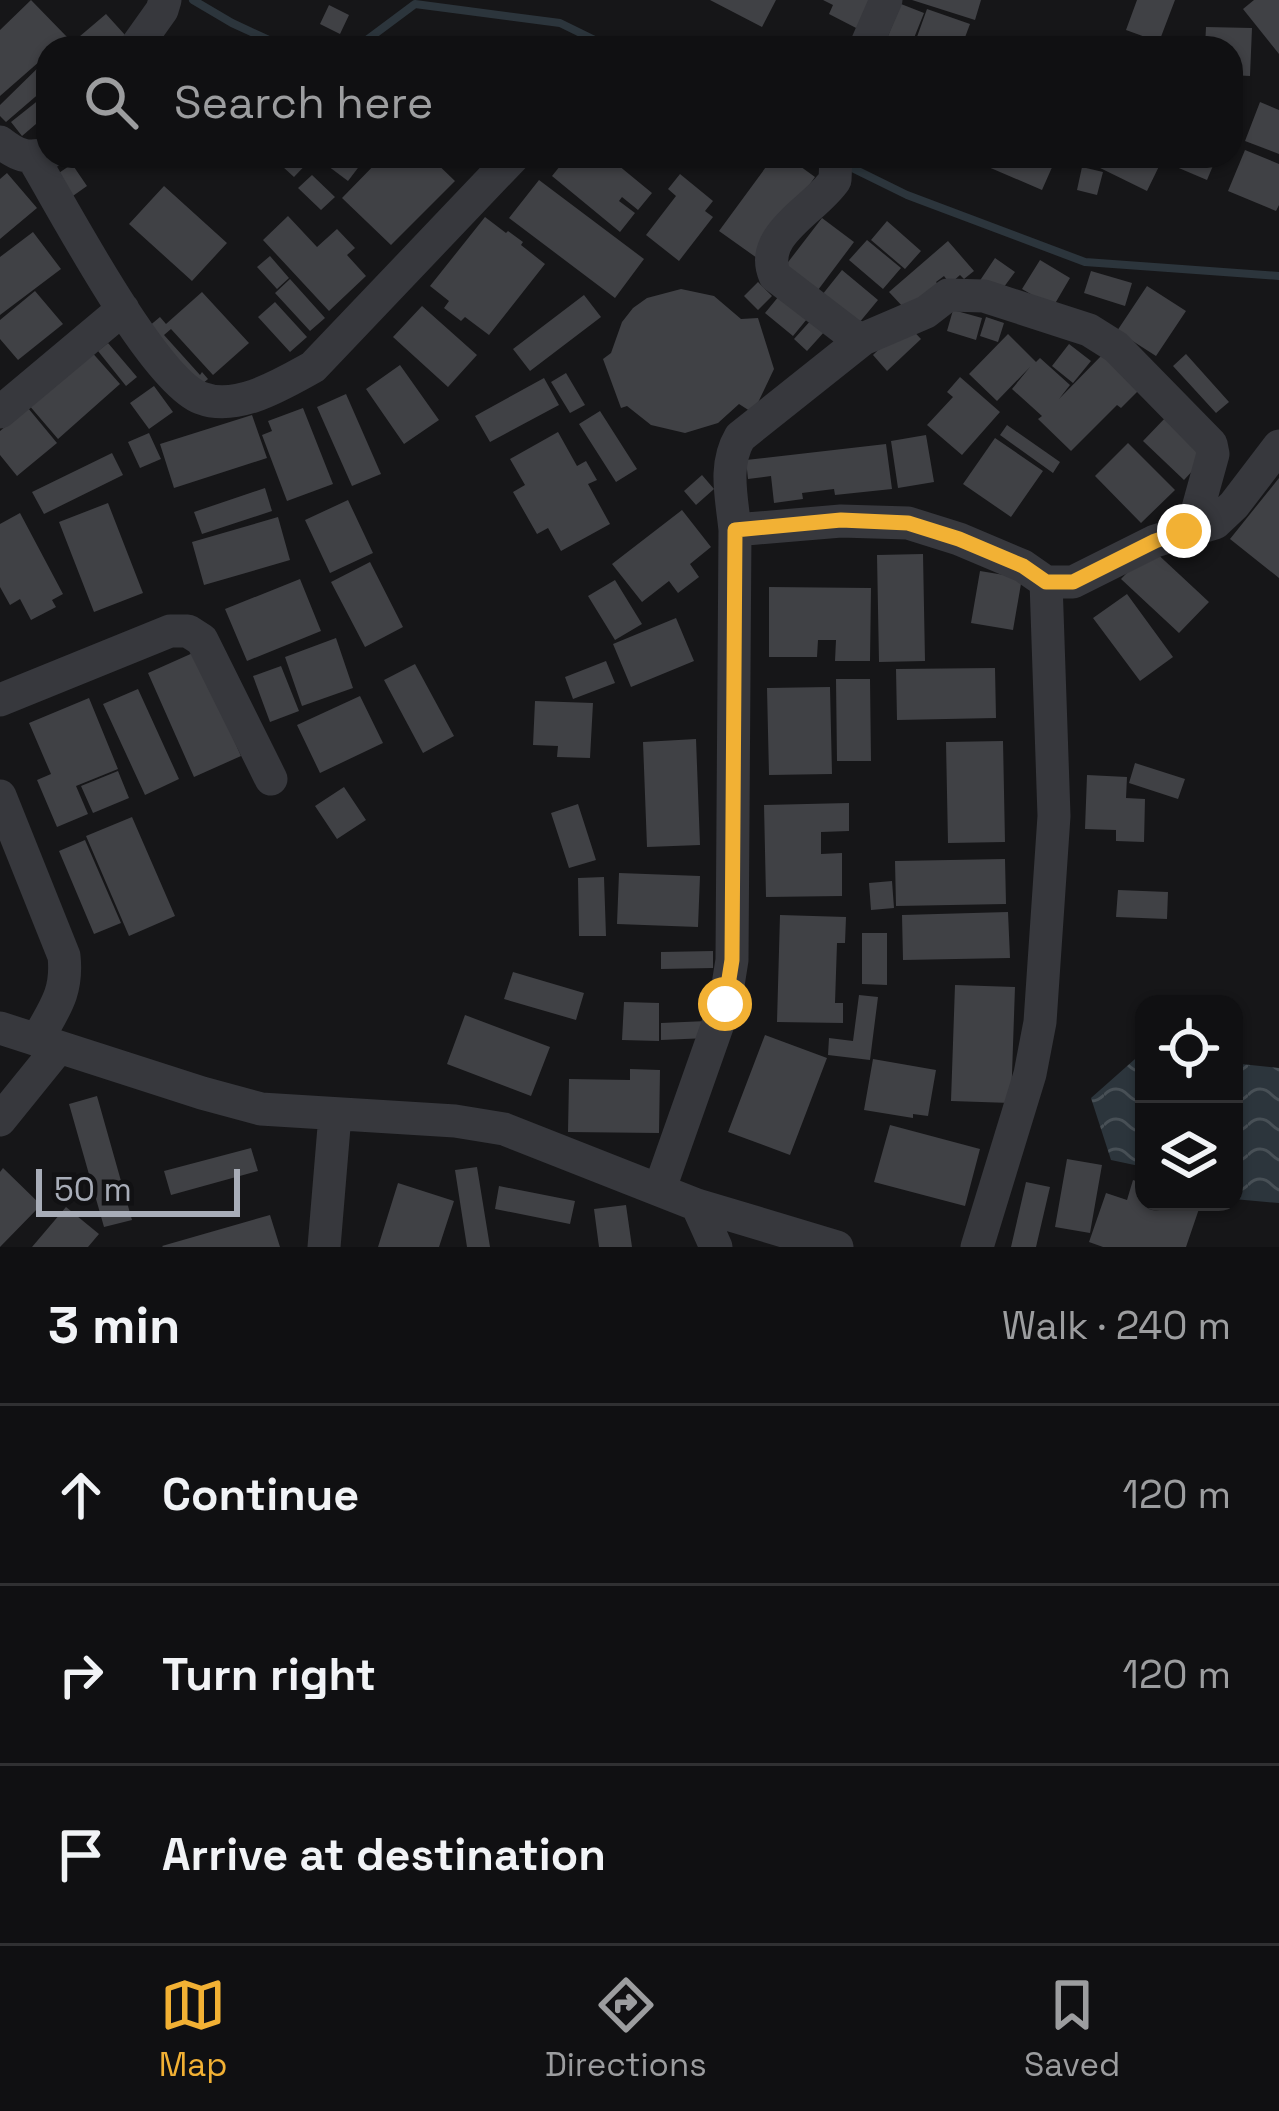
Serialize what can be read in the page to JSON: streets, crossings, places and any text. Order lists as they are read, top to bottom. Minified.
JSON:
{"scale_bar":"50 m","page":{"search":"Search here","scale":"50 m","heading":["3 min","Walk · 240 m"],"list":[["Continue","120 m"],["Turn right","120 m"],"Arrive at destination"],"nav":["Map","Directions","Saved"]}}
